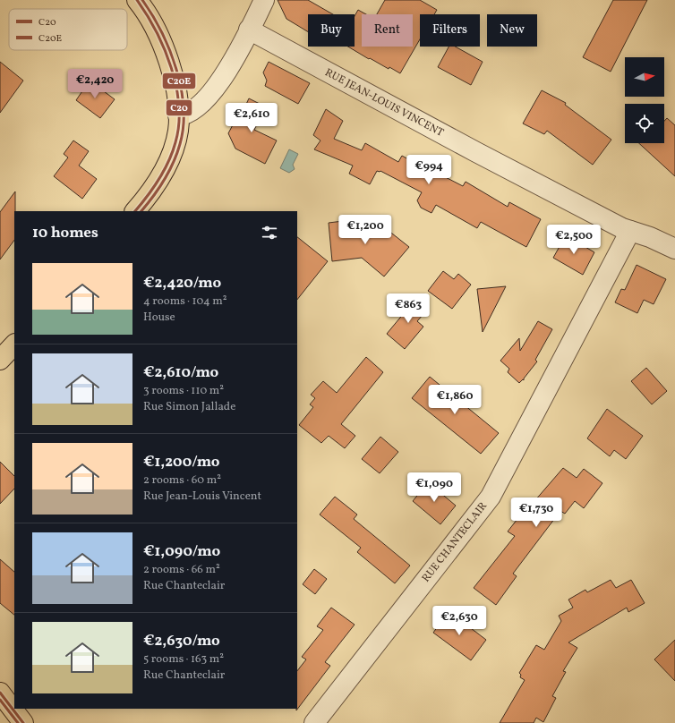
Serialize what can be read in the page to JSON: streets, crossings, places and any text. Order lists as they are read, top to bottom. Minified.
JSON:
{"streets":{"street":["RUE JEAN-LOUIS VINCENT","RUE CHANTECLAIR"]},"crossings":[["RUE JEAN-LOUIS VINCENT","RUE CHANTECLAIR"]],"lines":["transit line C20","transit line C20E"],"legend":["C20","C20E"],"north":"right","page":{"chip":["Buy","Rent","Filters","New"],"price":["€2,420","€2,610","€994","€1,200","€2,500","€863","€1,860","€1,090","€1,730","€2,630"],"heading":"10 homes","list":[{"name":"€2,420/mo","note":"4 rooms · 104 m² · House"},{"name":"€2,610/mo","note":"3 rooms · 110 m² · Rue Simon Jallade"},{"name":"€1,200/mo","note":"2 rooms · 60 m² · Rue Jean-Louis Vincent"},{"name":"€1,090/mo","note":"2 rooms · 66 m² · Rue Chanteclair"},{"name":"€2,630/mo","note":"5 rooms · 163 m² · Rue Chanteclair"}]}}
